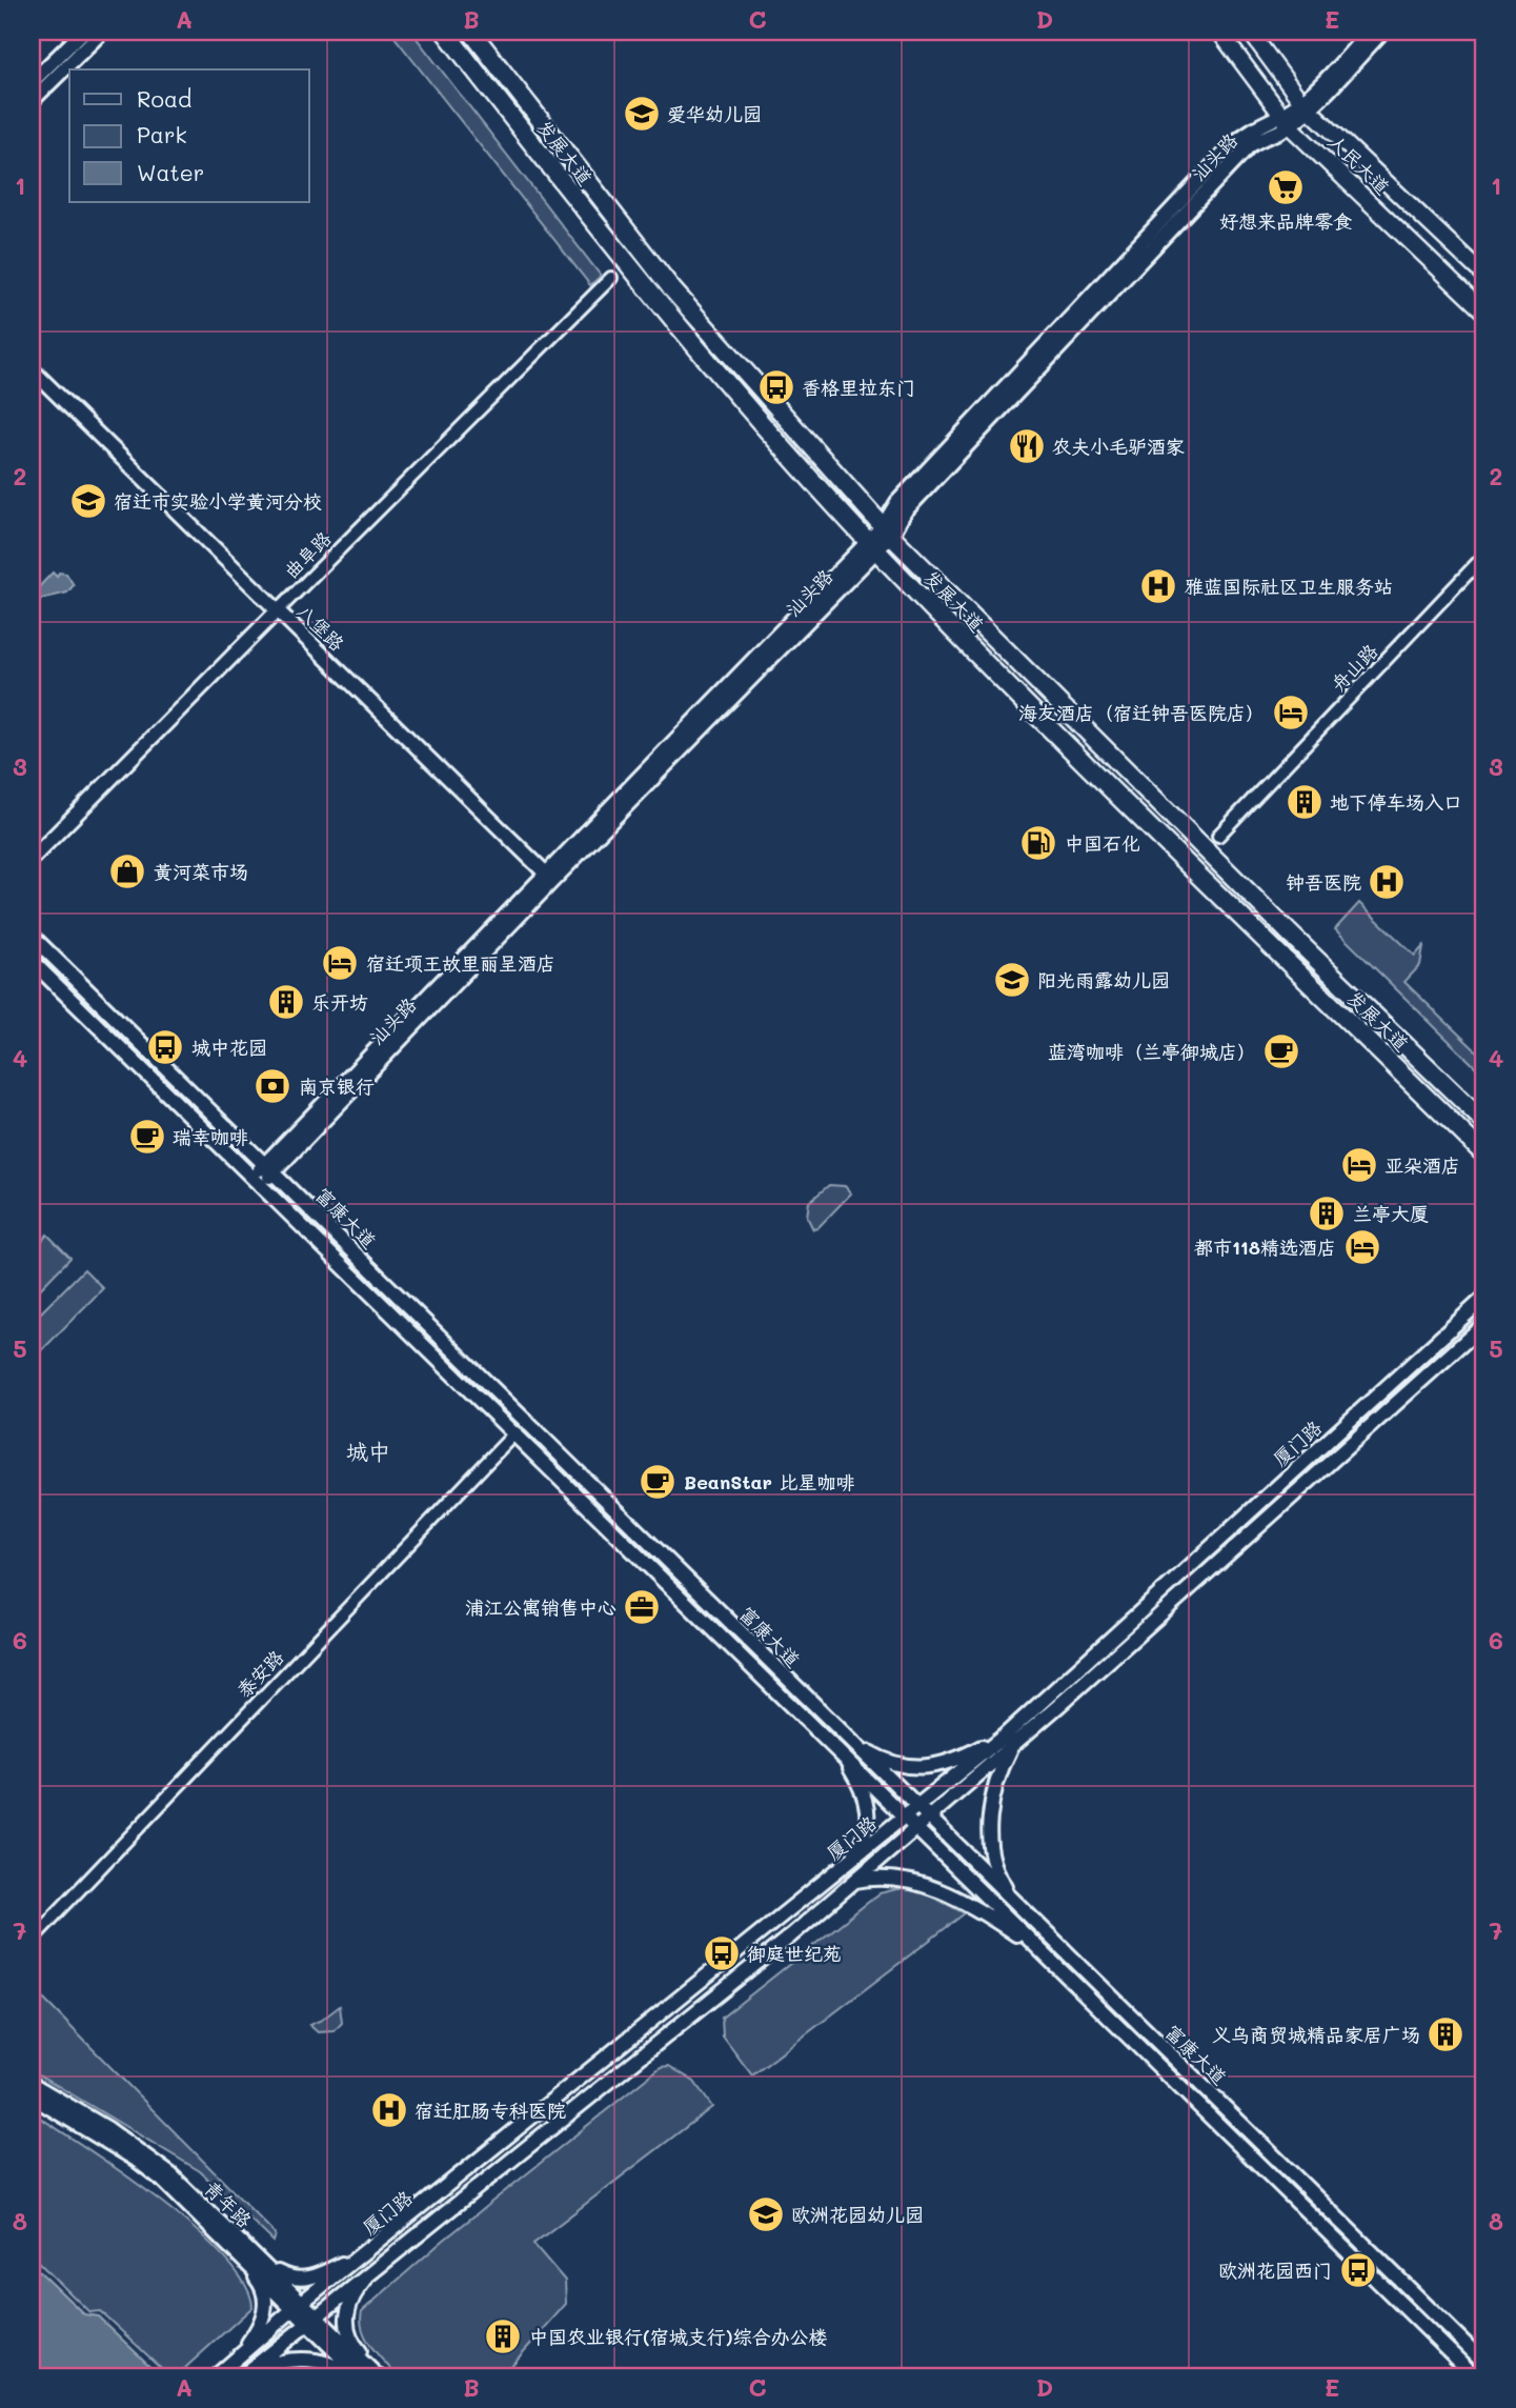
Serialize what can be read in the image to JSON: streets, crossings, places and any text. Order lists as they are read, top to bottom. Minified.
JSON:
{"streets":{"main road":["发展大道","人民大道"],"street":["汕头路","曲阜路","八堡路","舟山路","富康大道","厦门路","泰安路","青年路"]},"crossings":[["发展大道","汕头路"],["汕头路","人民大道"],["汕头路","八堡路"],["汕头路","富康大道"],["曲阜路","八堡路"],["富康大道","厦门路"],["富康大道","泰安路"],["厦门路","青年路"]],"districts":["城中"],"places":{"school or university":["爱华幼儿园","宿迁市实验小学黄河分校","阳光雨露幼儿园","欧洲花园幼儿园"],"supermarket":["好想来品牌零食"],"bus stop":["香格里拉东门","城中花园","御庭世纪苑","欧洲花园西门"],"restaurant":["农夫小毛驴酒家"],"hospital":["雅蓝国际社区卫生服务站","钟吾医院","宿迁肛肠专科医院"],"hotel":["海友酒店（宿迁钟吾医院店）","宿迁项王故里丽呈酒店","亚朵酒店","都市118精选酒店"],"building":["地下停车场入口","乐开坊","兰亭大厦","义乌商贸城精品家居广场","中国农业银行(宿城支行)综合办公楼"],"fuel station":["中国石化"],"shop":["黄河菜市场"],"cafe":["蓝湾咖啡（兰亭御城店）","瑞幸咖啡","BeanStar 比星咖啡"],"bank":["南京银行"],"office":["浦江公寓销售中心"]},"legend":["Road","Park","Water"],"grid":{"columns":["A","B","C","D","E"],"rows":["1","2","3","4","5","6","7","8"]}}
